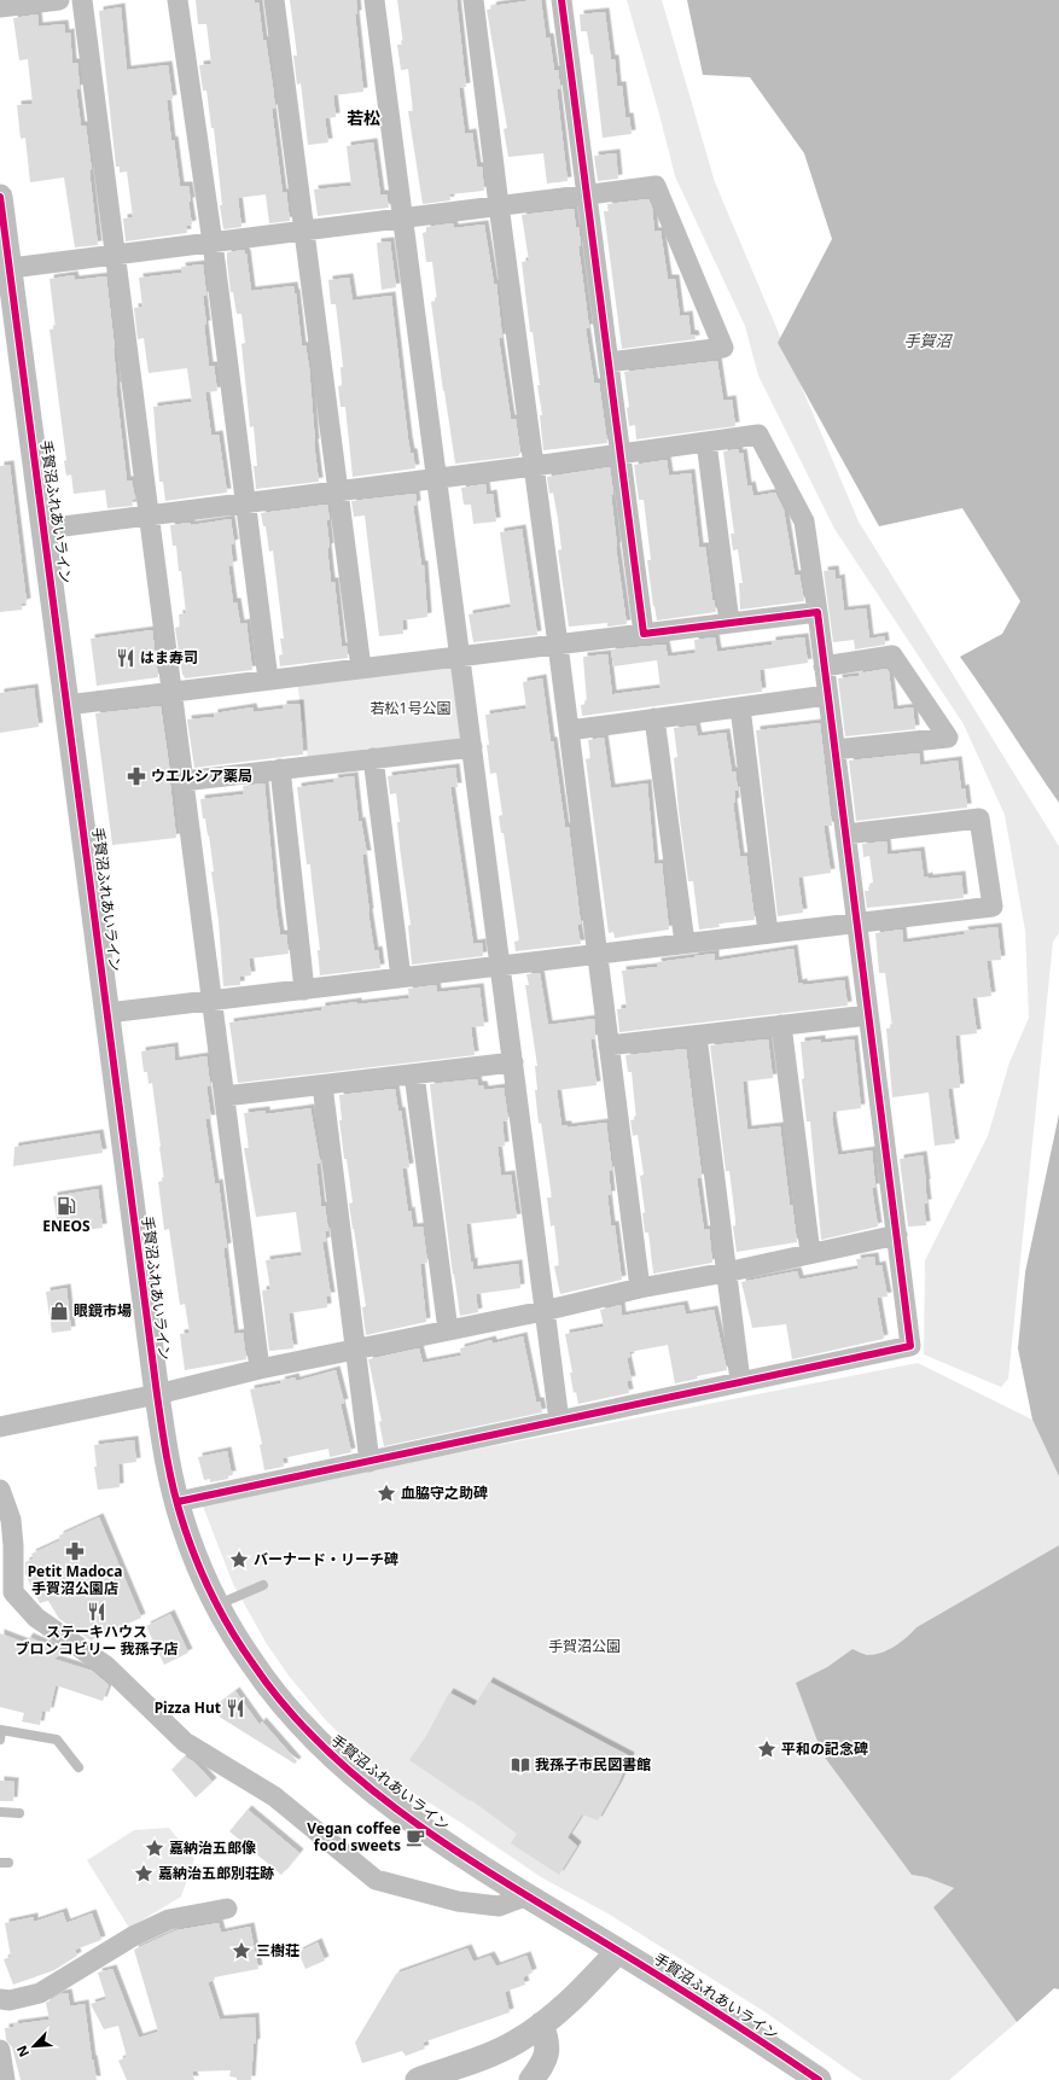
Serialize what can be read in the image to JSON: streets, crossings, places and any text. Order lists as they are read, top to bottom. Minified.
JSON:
{"streets":{"street":["手賀沼ふれあいライン"]},"districts":["若松"],"water":["手賀沼"],"parks":["若松1号公園","手賀沼公園"],"places":{"restaurant":["はま寿司","ステーキハウス ブロンコビリー 我孫子店","Pizza Hut"],"pharmacy":["ウエルシア薬局","Petit Madoca 手賀沼公園店"],"fuel station":["ENEOS"],"shop":["眼鏡市場"],"place":["血脇守之助碑","バーナード・リーチ碑","平和の記念碑","嘉納治五郎像","嘉納治五郎別荘跡","三樹荘"],"library":["我孫子市民図書館"],"cafe":["Vegan coffee food sweets"]},"north":"bottom left"}
